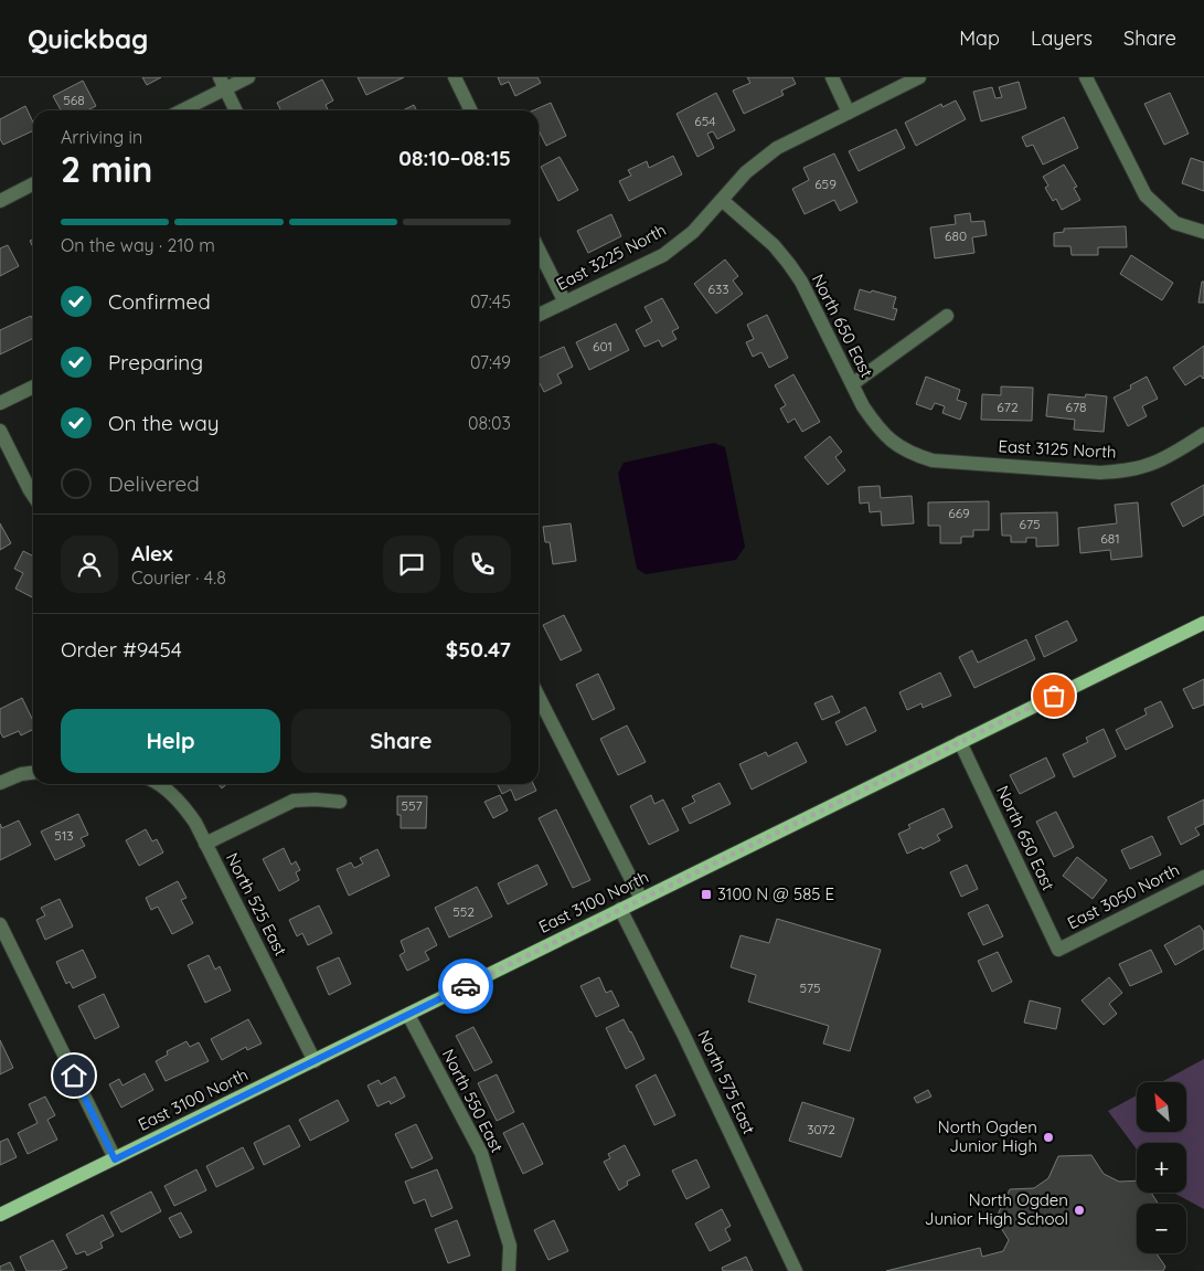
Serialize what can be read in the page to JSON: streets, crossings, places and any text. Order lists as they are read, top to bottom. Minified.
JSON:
{"streets":{"main road":["East 3100 North"],"street":["East 3225 North","North 650 East","East 3125 North","East 3050 North","North 525 East","North 575 East","North 550 East"]},"crossings":[["East 3225 North","North 650 East"],["North 650 East","East 3125 North"],["North 650 East","East 3050 North"],["North 650 East","East 3100 North"],["East 3100 North","North 525 East"],["East 3100 North","North 575 East"],["East 3100 North","North 550 East"]],"places":{"transit":["3100 N @ 585 E"],"other":["North Ogden Junior High","North Ogden Junior High School"]},"house_numbers":["568","654","659","680","633","601","672","678","669","675","681","557","513","552","575","3072"],"north":"top left","page":{"header":"Quickbag","nav":["Map","Layers","Share"],"heading":["2 min","Arriving in","08:10–08:15"],"panel":["Alex","Courier · 4.8","Order #9454","$50.47"],"bar":"On the way · 210 m","list":[["Confirmed","07:45"],["Preparing","07:49"],["On the way","08:03"],"Delivered"],"buttons":["Help","Share"],"map_buttons":["+","−"]}}
